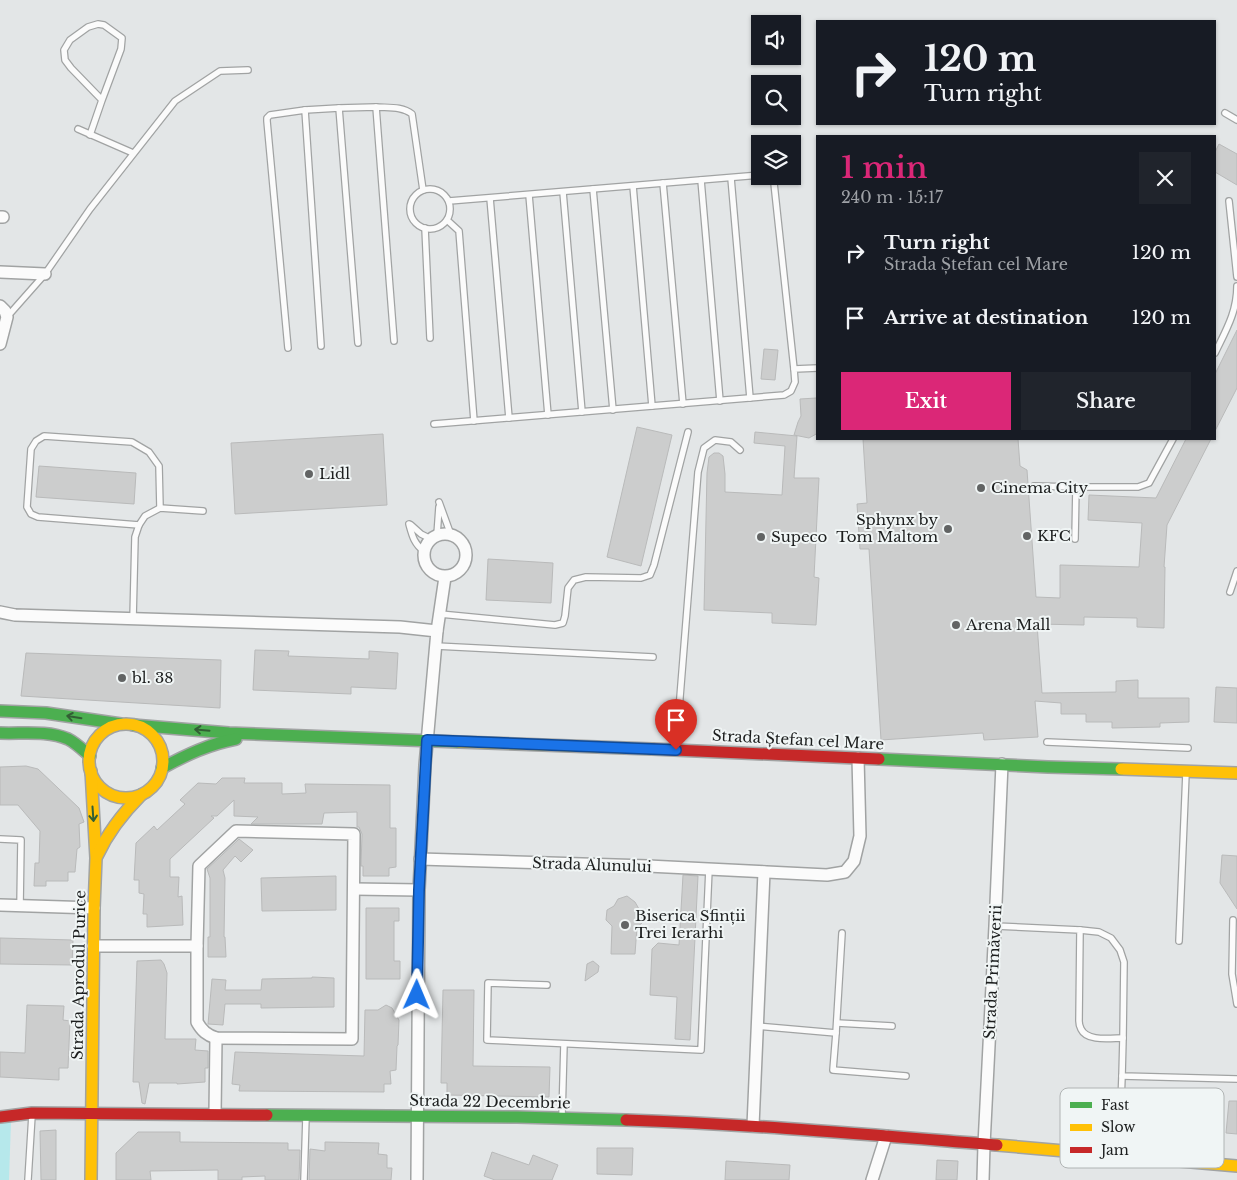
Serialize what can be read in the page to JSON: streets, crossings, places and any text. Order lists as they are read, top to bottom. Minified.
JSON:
{"streets":{"street":["Strada Ștefan cel Mare","Strada Alunului","Strada Primăverii","Strada Aprodul Purice","Strada 22 Decembrie"]},"crossings":[["Strada Ștefan cel Mare","Strada Alunului"],["Strada Ștefan cel Mare","Strada Primăverii"],["Strada Primăverii","Strada 22 Decembrie"],["Strada Aprodul Purice","Strada 22 Decembrie"]],"places":["Lidl","Cinema City","Sphynx by Tom Maltom","KFC","Supeco","Arena Mall","bl. 38","Biserica Sfinții Trei Ierarhi"],"legend":["Fast","Slow","Jam"],"page":{"turn":["120 m","Turn right"],"heading":["1 min","240 m · 15:17"],"list":[{"name":"Turn right","note":"Strada Ștefan cel Mare","value":"120 m"},{"name":"Arrive at destination","value":"120 m"}],"buttons":["Exit","Share"]}}
